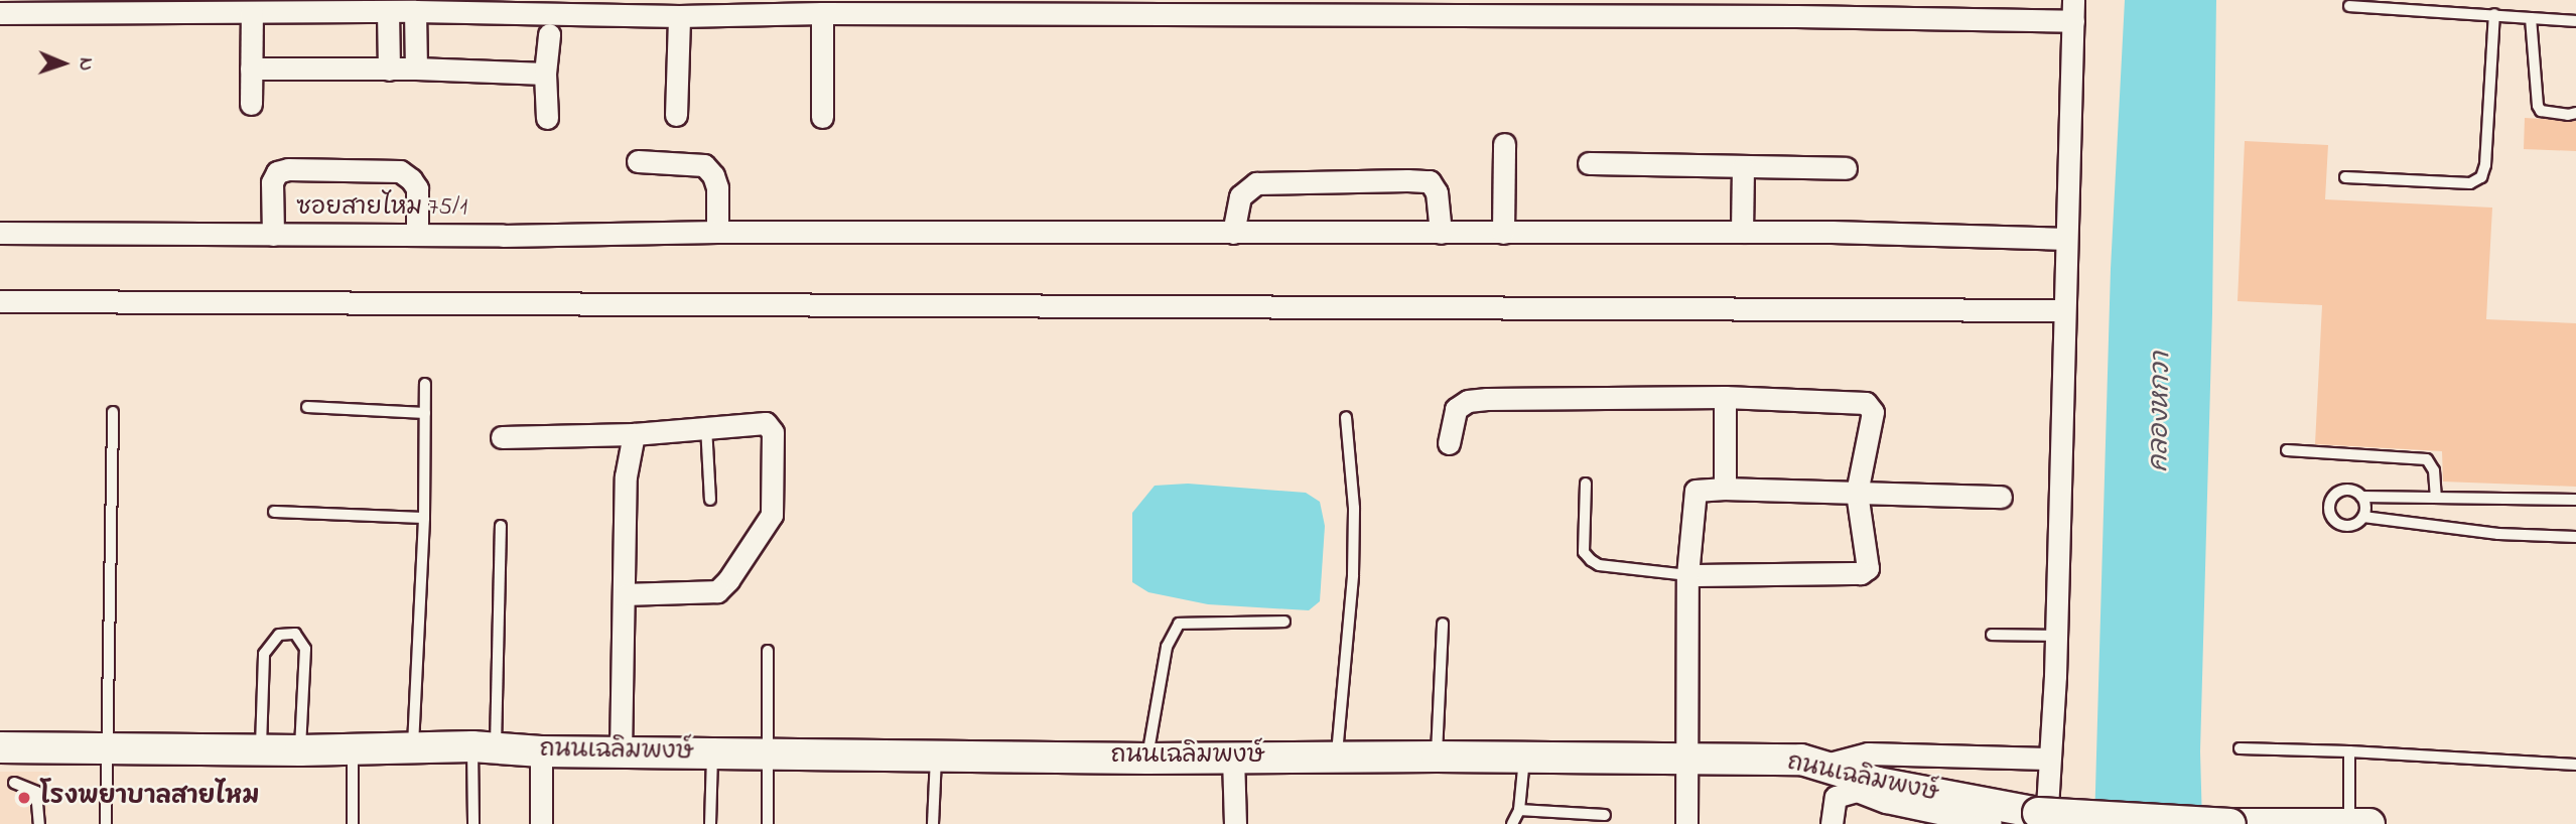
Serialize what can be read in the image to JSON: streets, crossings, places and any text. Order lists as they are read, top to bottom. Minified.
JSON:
{"streets":{"main road":["ถนนเฉลิมพงษ์"],"street":["ซอยสายไหม 75/1"]},"water":["คลองหกวา"],"places":["โรงพยาบาลสายไหม"],"north":"right"}
